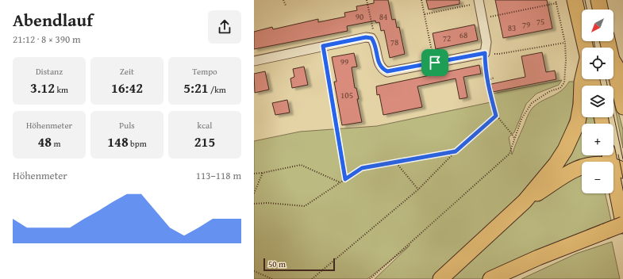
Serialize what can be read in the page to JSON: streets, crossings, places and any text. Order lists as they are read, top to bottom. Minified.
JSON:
{"house_numbers":["90","84","75","79","83","68","72","78","99","105"],"scale_bar":"50 m","north":"bottom left","page":{"heading":["Abendlauf","21:12 · 8 × 390 m"],"map_buttons":["+","−"],"stats":[["Distanz","3.12 km"],["Zeit","16:42"],["Tempo","5:21 /km"],["Höhenmeter","48 m"],["Puls","148 bpm"],["kcal","215"]],"chart":["Höhenmeter","113–118 m"],"scale":"50 m"}}
